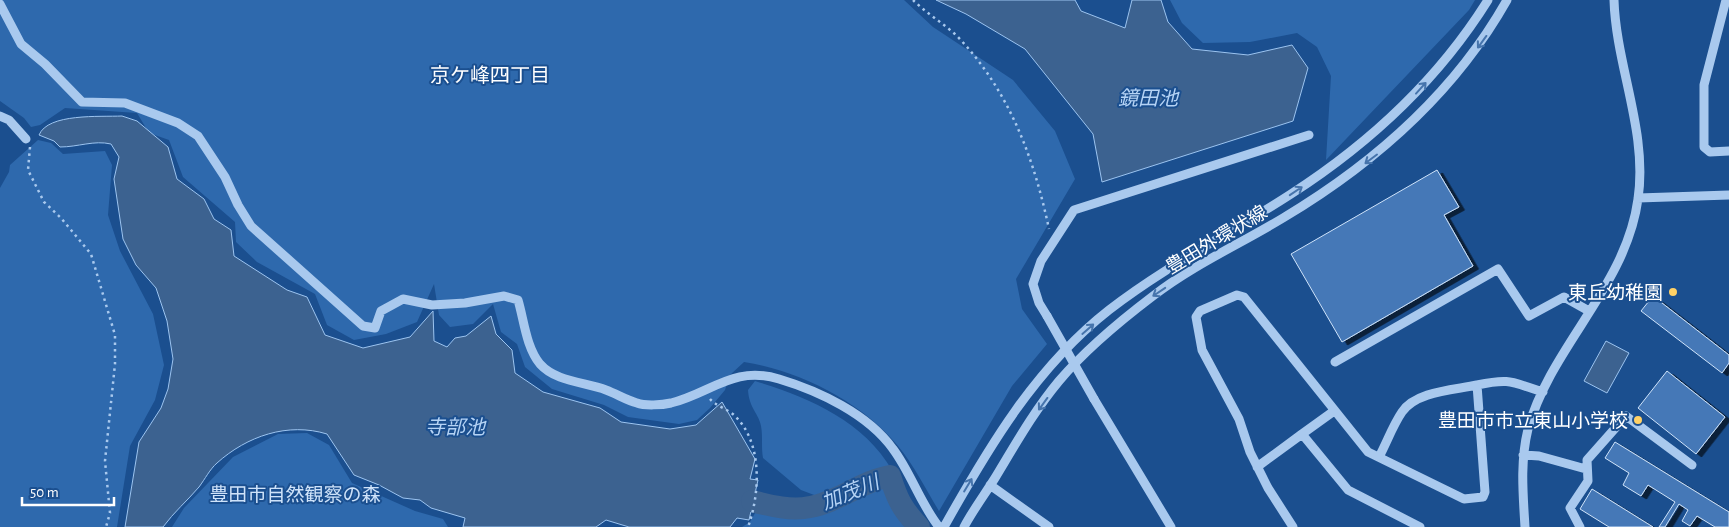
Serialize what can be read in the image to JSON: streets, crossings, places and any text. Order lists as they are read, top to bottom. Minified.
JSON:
{"streets":{"street":["豊田外環状線"]},"districts":["京ケ峰四丁目"],"water":["鏡田池","寺部池","加茂川"],"parks":["豊田市自然観察の森"],"places":["東丘幼稚園","豊田市市立東山小学校"],"scale_bar":"50 m"}
